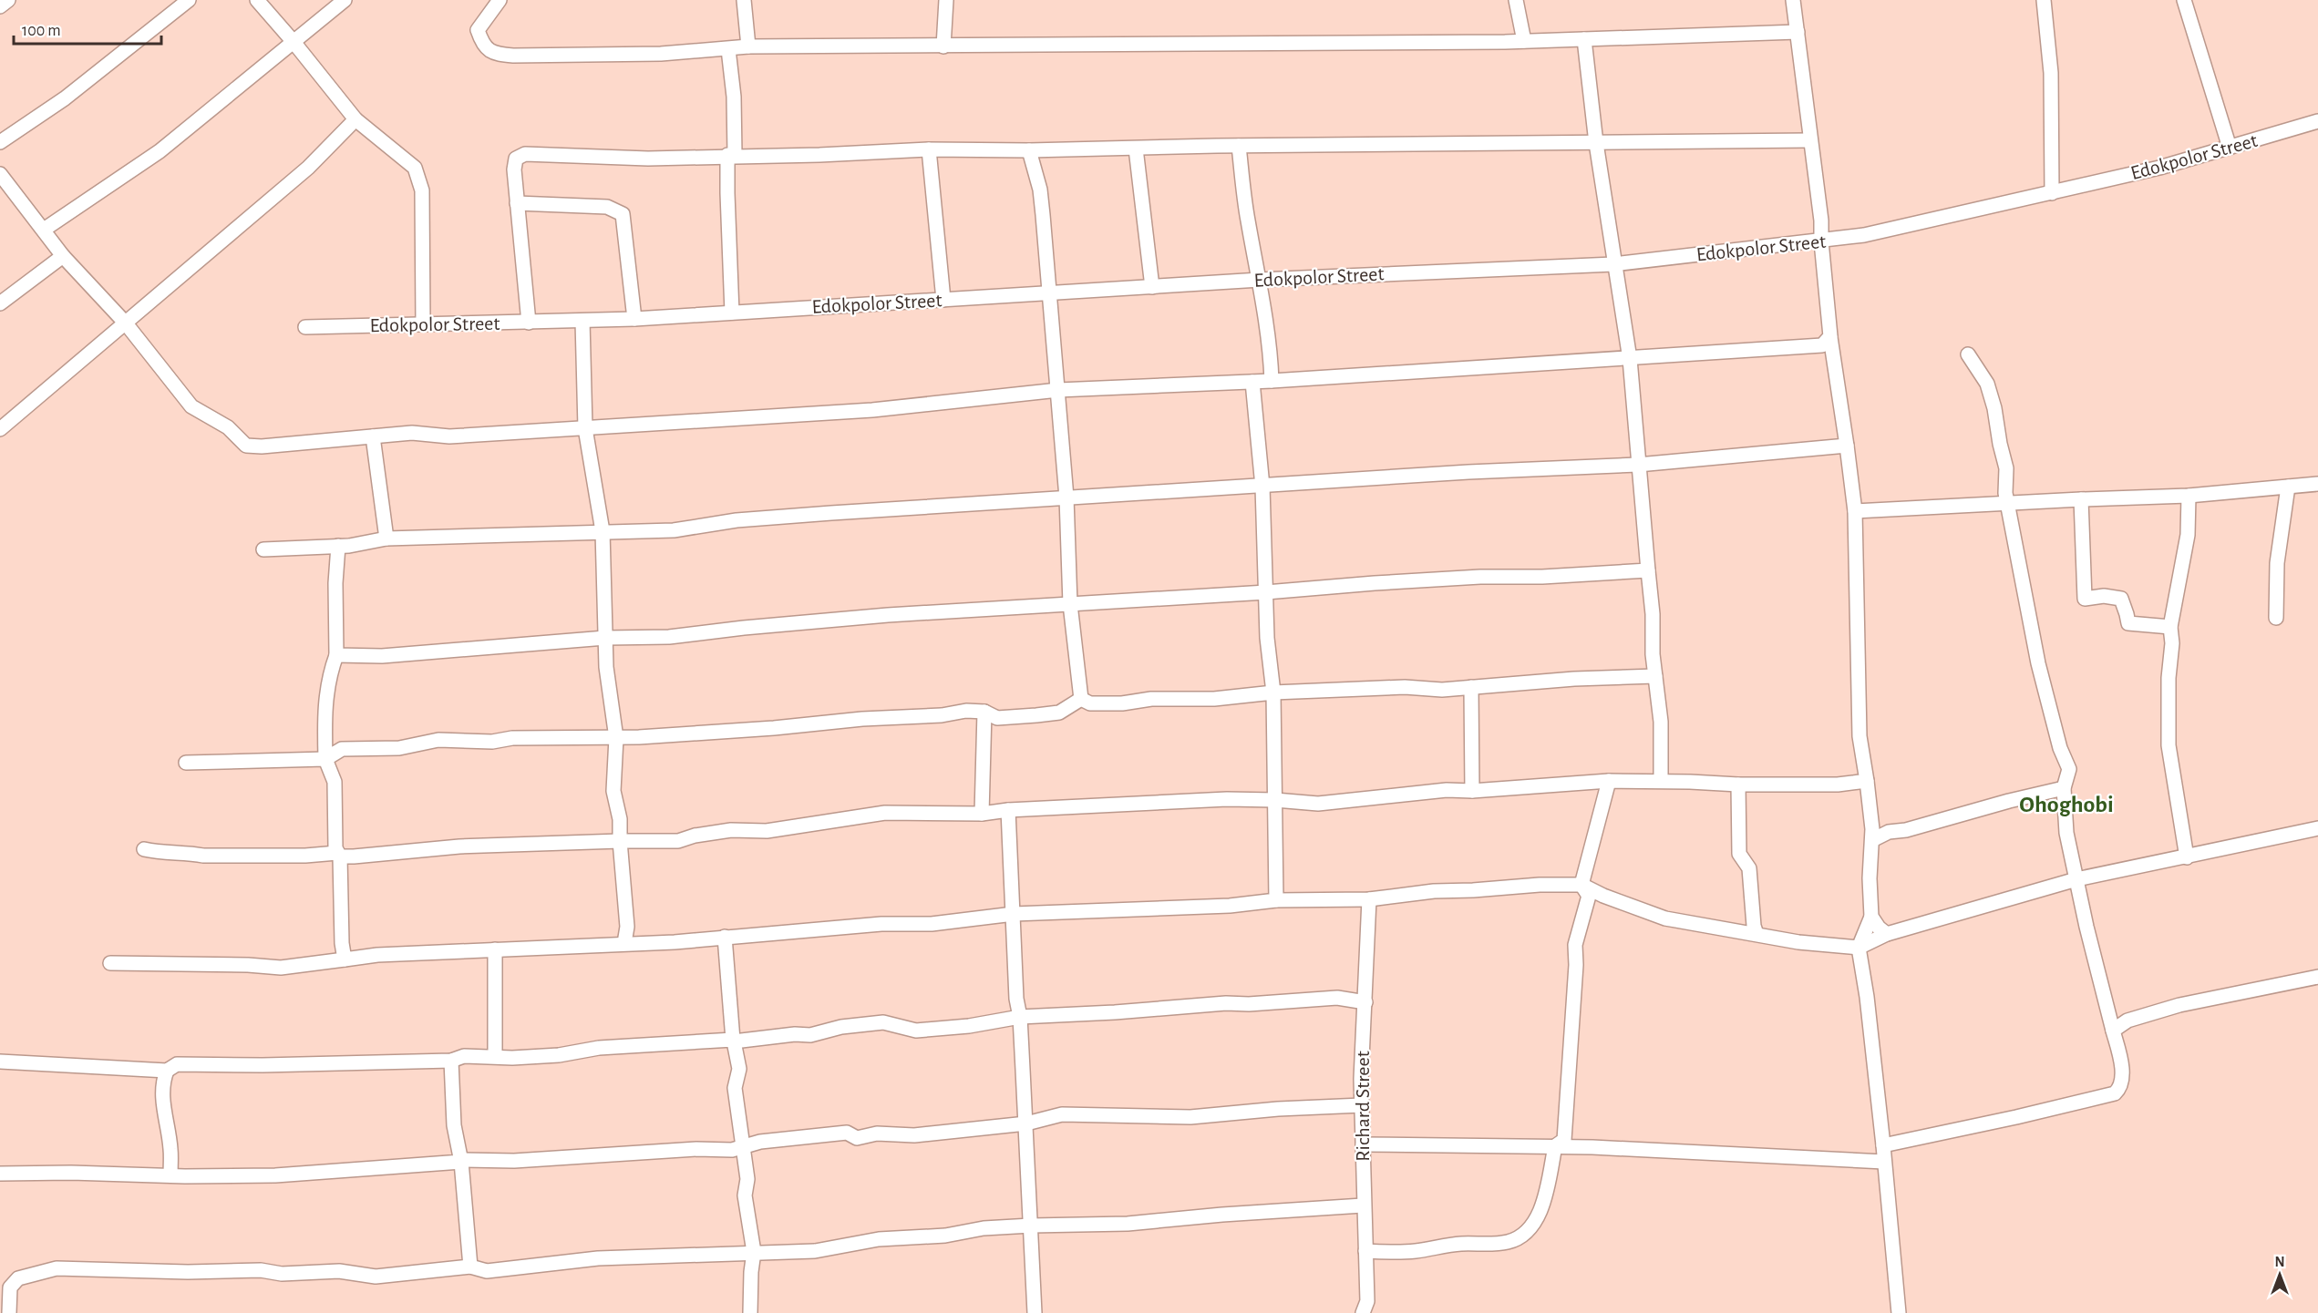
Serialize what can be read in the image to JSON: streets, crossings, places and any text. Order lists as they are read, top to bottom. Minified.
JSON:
{"streets":{"street":["Edokpolor Street","Richard Street"]},"districts":["Ohoghobi"],"scale_bar":"100 m","north":"top"}
